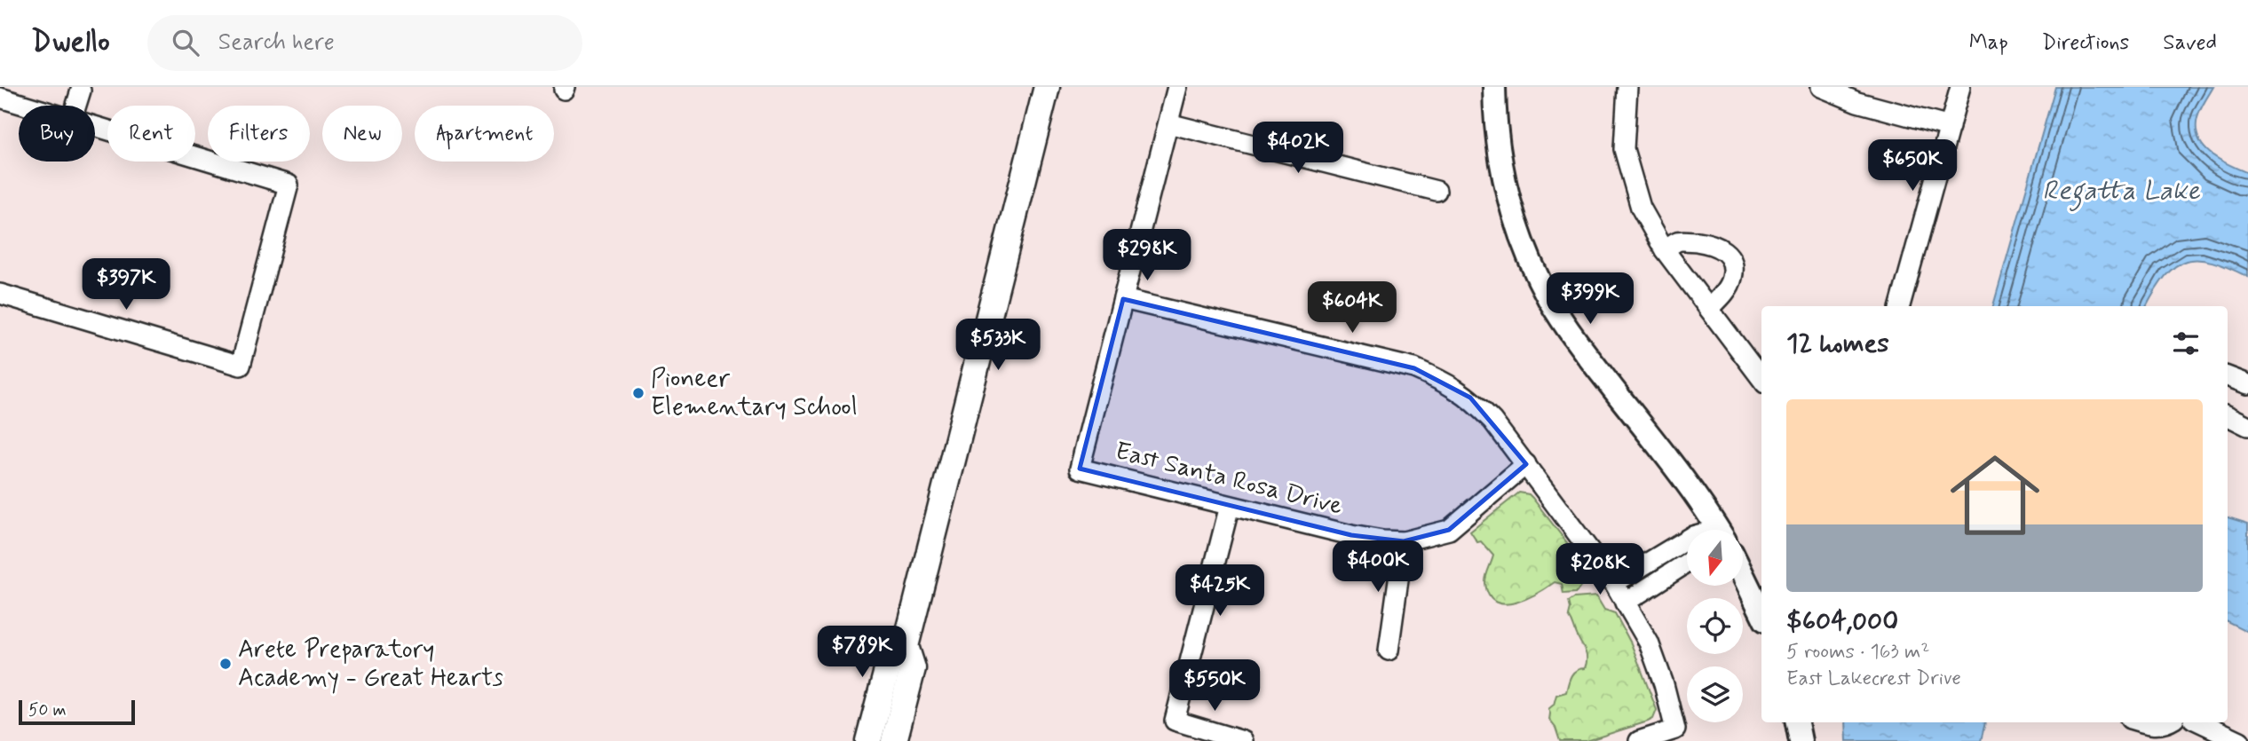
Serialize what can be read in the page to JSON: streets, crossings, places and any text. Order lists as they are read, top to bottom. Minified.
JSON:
{"streets":{"street":["East Santa Rosa Drive"]},"water":["Regatta Lake"],"places":["Pioneer Elementary School","Arete Preparatory Academy - Great Hearts"],"scale_bar":"50 m","north":"bottom","page":{"header":"Dwello","search":"Search here","nav":["Map","Directions","Saved"],"chip":["Buy","Rent","Filters","New","Apartment"],"price":["$402K","$650K","$298K","$397K","$399K","$604K","$533K","$400K","$208K","$425K","$789K","$550K"],"heading":"12 homes","list":[{"name":"$604,000","note":"5 rooms · 163 m² · East Lakecrest Drive"}],"scale":"50 m"}}
